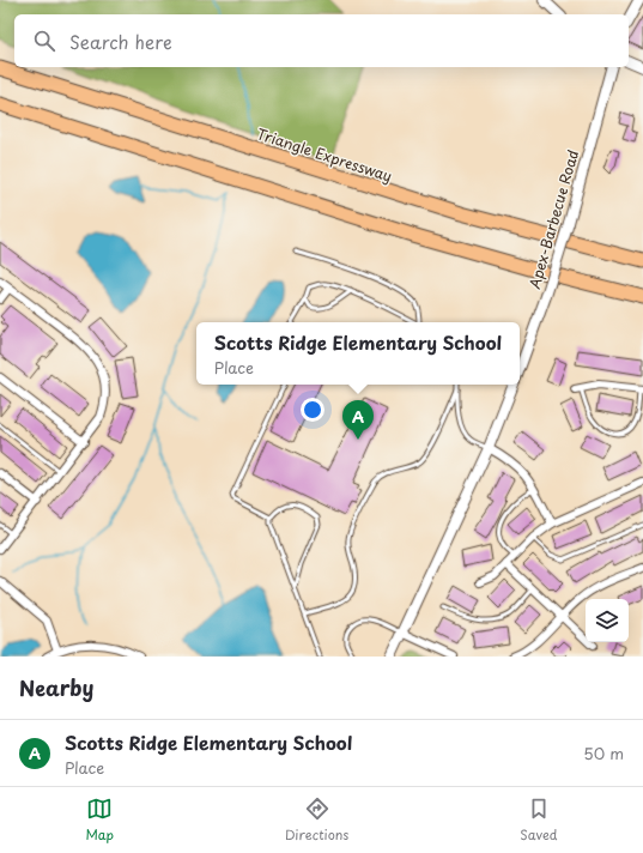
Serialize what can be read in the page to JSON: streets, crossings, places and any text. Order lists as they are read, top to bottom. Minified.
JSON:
{"streets":{"highway":["Triangle Expressway"],"street":["Apex-Barbecue Road"]},"page":{"search":"Search here","popup":["Scotts Ridge Elementary School","Place"],"pins":"A","heading":"Nearby","list":[{"mark":"A","name":"Scotts Ridge Elementary School","note":"Place","value":"50 m"}],"nav":["Map","Directions","Saved"]}}
